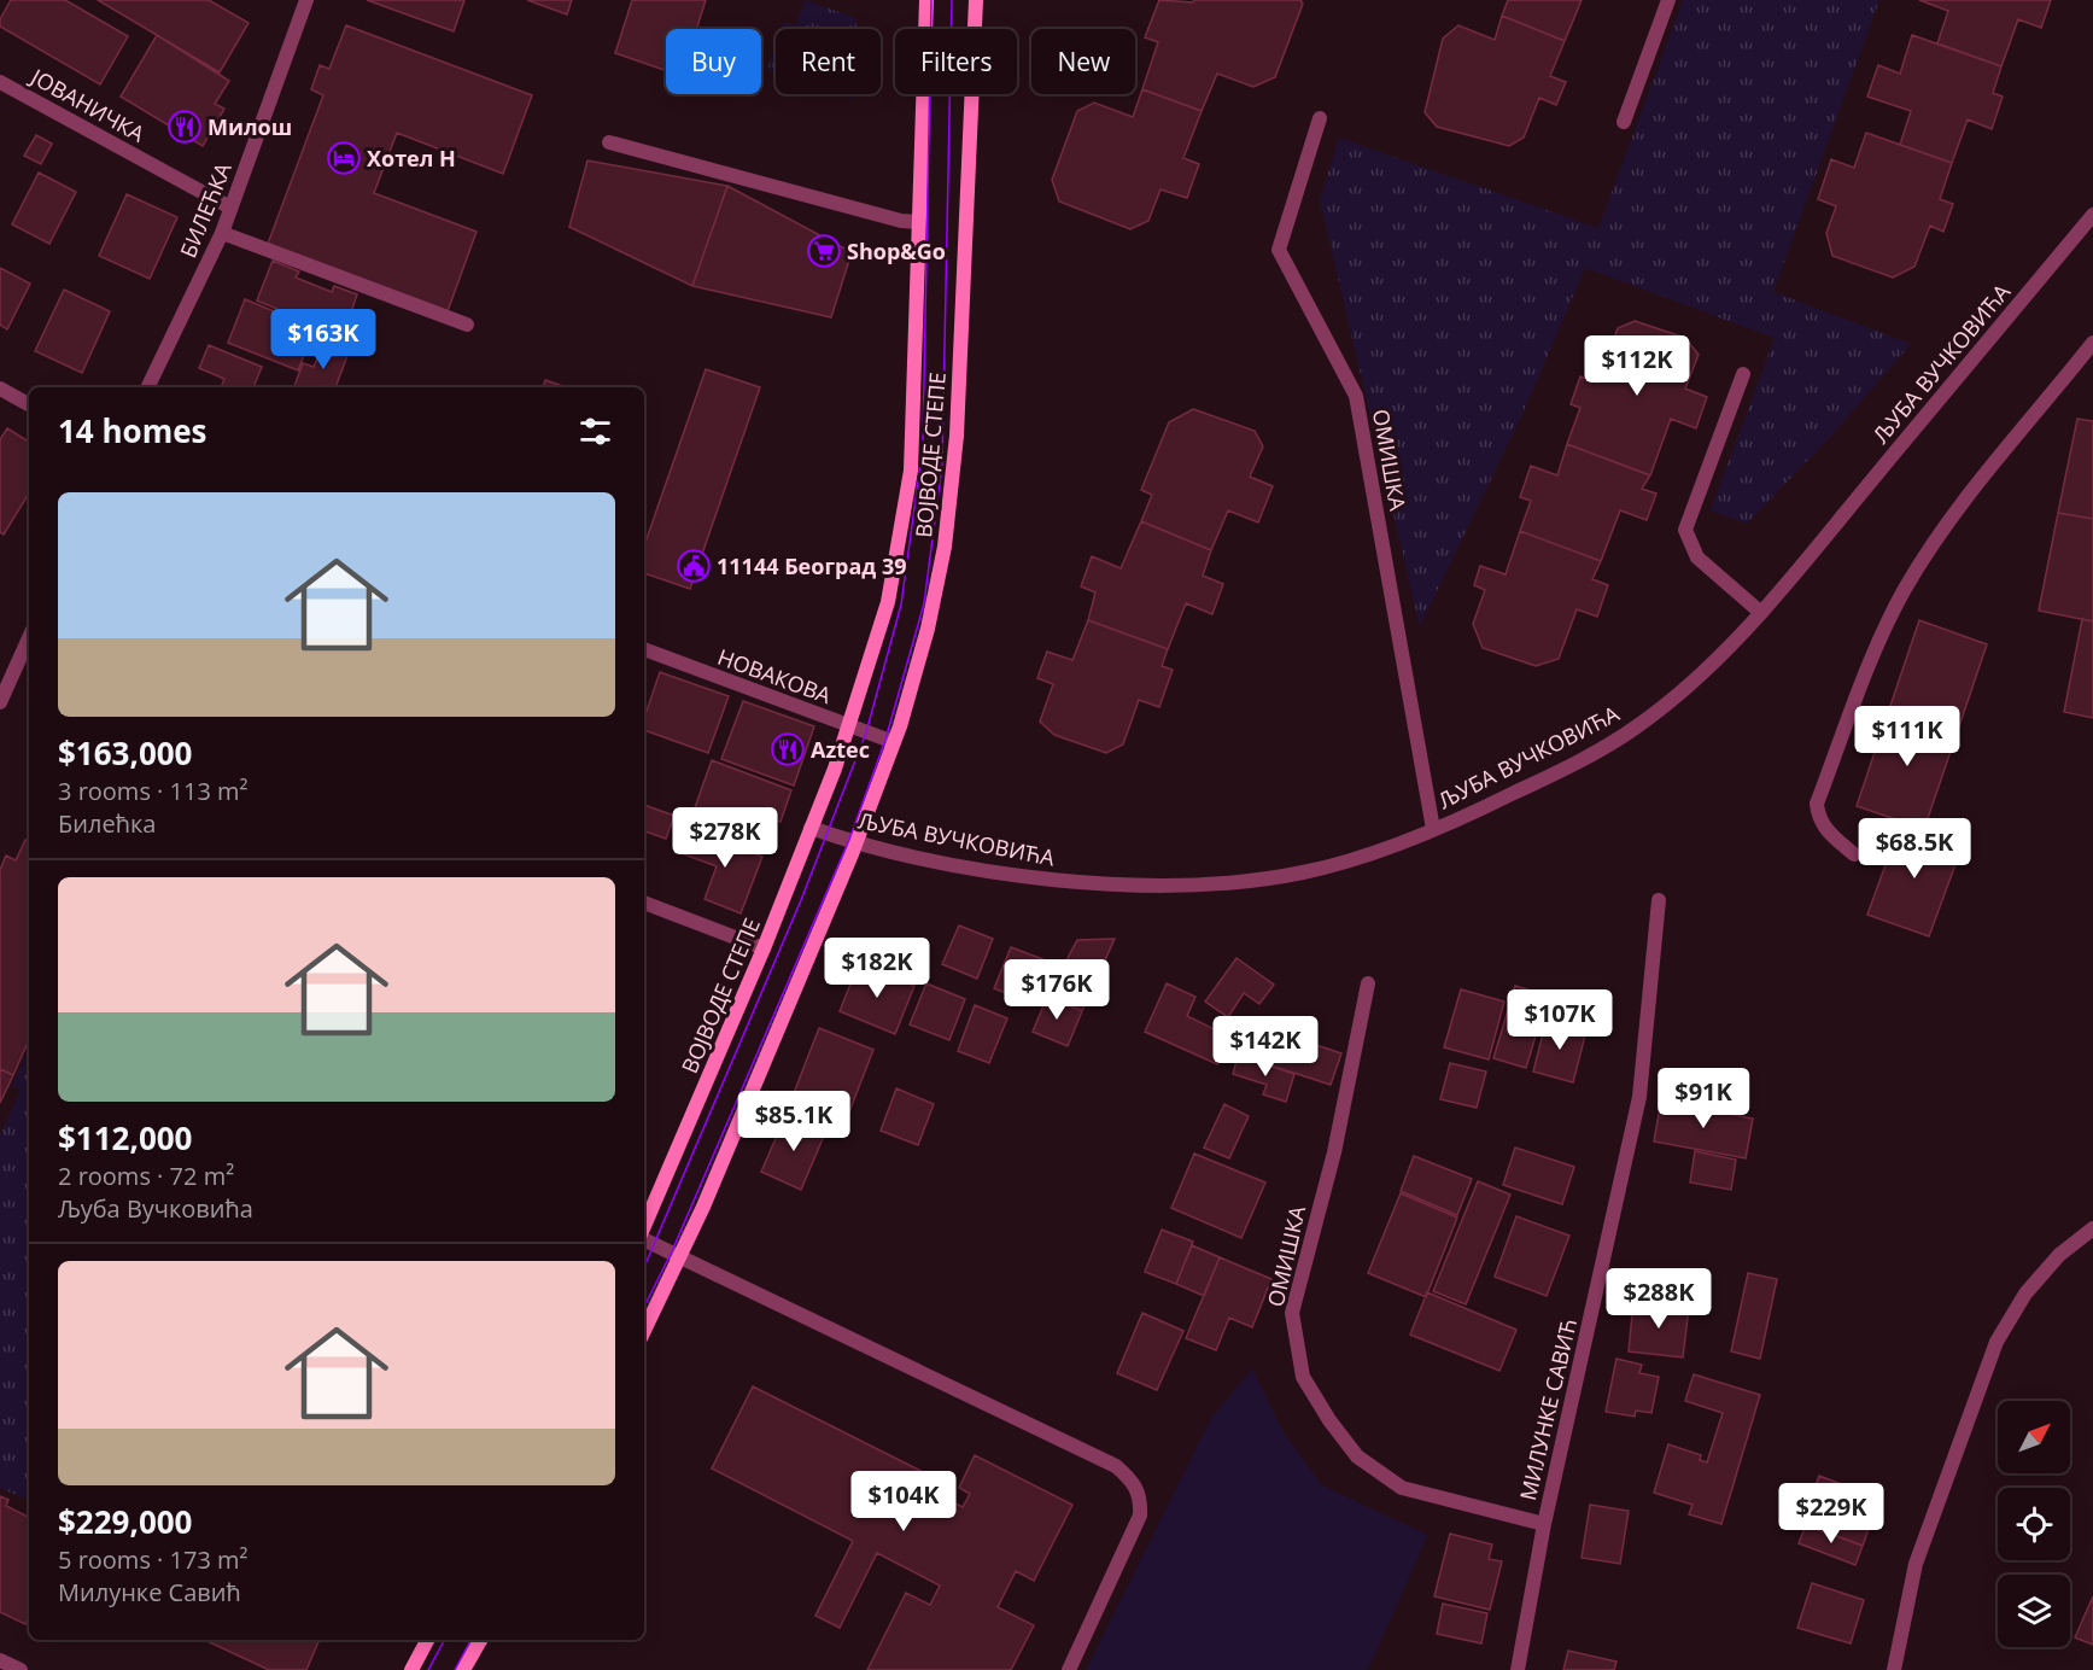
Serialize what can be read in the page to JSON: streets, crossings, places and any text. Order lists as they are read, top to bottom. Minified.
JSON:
{"streets":{"main road":["ВОЈВОДЕ СТЕПЕ"],"street":["ЈОВАНИЧКА","БИЛЕЋКА","ЉУБА ВУЧКОВИЋА","ОМИШКА","НОВАКОВА","МИЛУНКЕ САВИЋ"]},"crossings":[["ЈОВАНИЧКА","БИЛЕЋКА"],["ЉУБА ВУЧКОВИЋА","ВОЈВОДЕ СТЕПЕ"],["ЉУБА ВУЧКОВИЋА","ОМИШКА"],["ВОЈВОДЕ СТЕПЕ","НОВАКОВА"],["ОМИШКА","МИЛУНКЕ САВИЋ"]],"places":{"restaurant":["Милош","Aztec"],"hotel":["Хотел Н"],"supermarket":["Shop&Go"],"public building":["11144 Београд 39"]},"north":"top right","page":{"chip":["Buy","Rent","Filters","New"],"price":["$163K","$112K","$111K","$278K","$68.5K","$182K","$176K","$107K","$142K","$91K","$85.1K","$288K","$104K","$229K"],"heading":"14 homes","list":[{"name":"$163,000","note":"3 rooms · 113 m² · Билећка"},{"name":"$112,000","note":"2 rooms · 72 m² · Љуба Вучковића"},{"name":"$229,000","note":"5 rooms · 173 m² · Милунке Савић"}]}}
